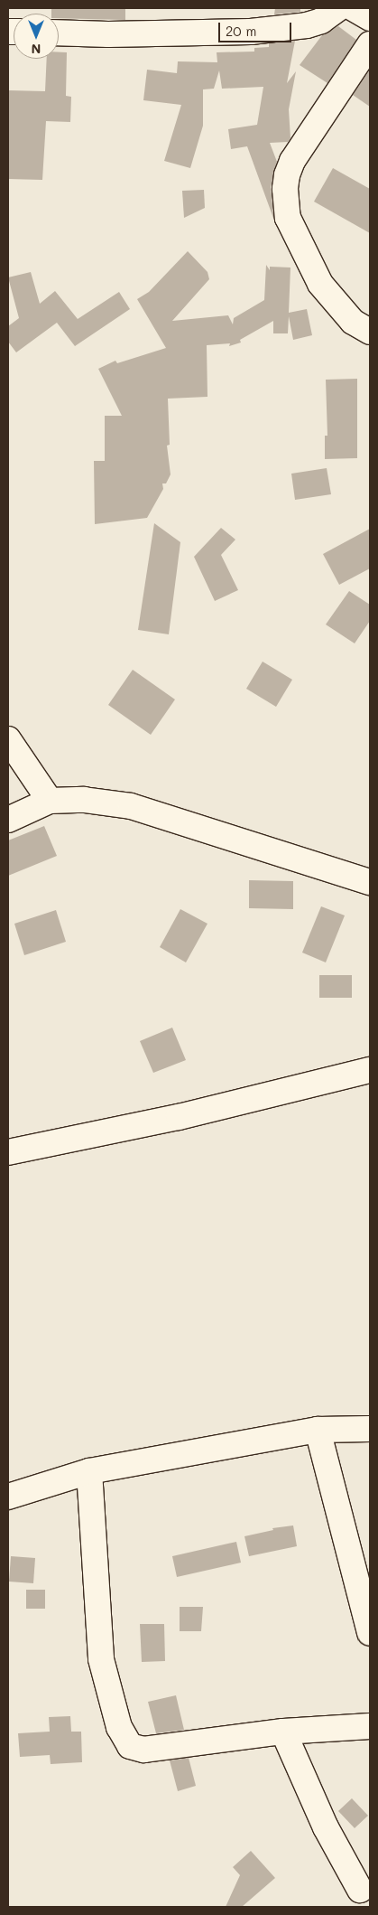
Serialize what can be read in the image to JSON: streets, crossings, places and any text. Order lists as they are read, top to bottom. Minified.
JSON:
{"scale_bar":"20 m","north":"bottom"}
